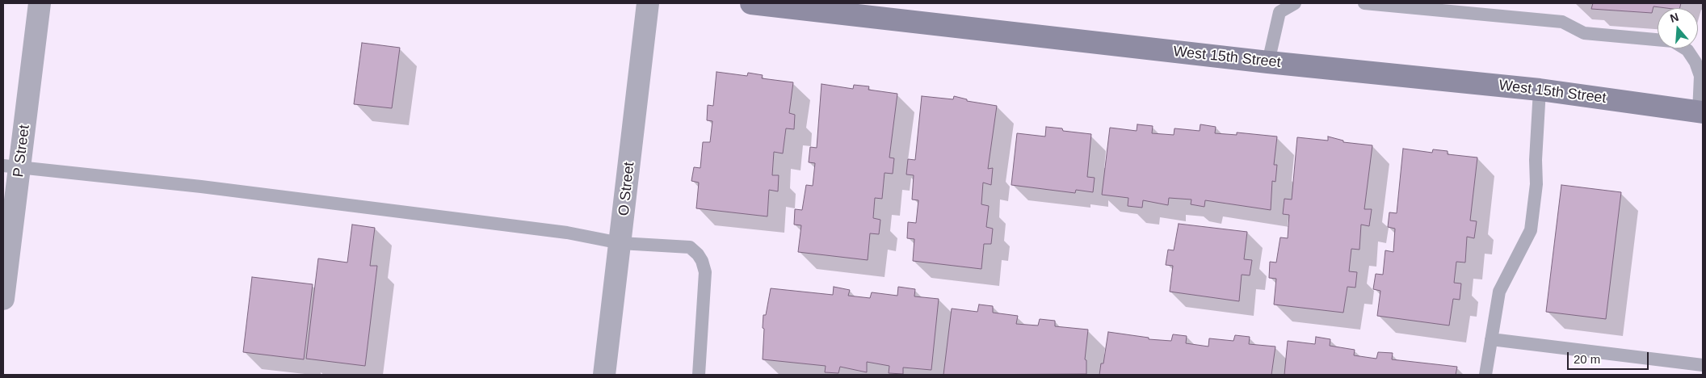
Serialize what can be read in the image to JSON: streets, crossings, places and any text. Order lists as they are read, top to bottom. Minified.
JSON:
{"streets":{"street":["West 15th Street","P Street","O Street"]},"scale_bar":"20 m","north":"top"}
